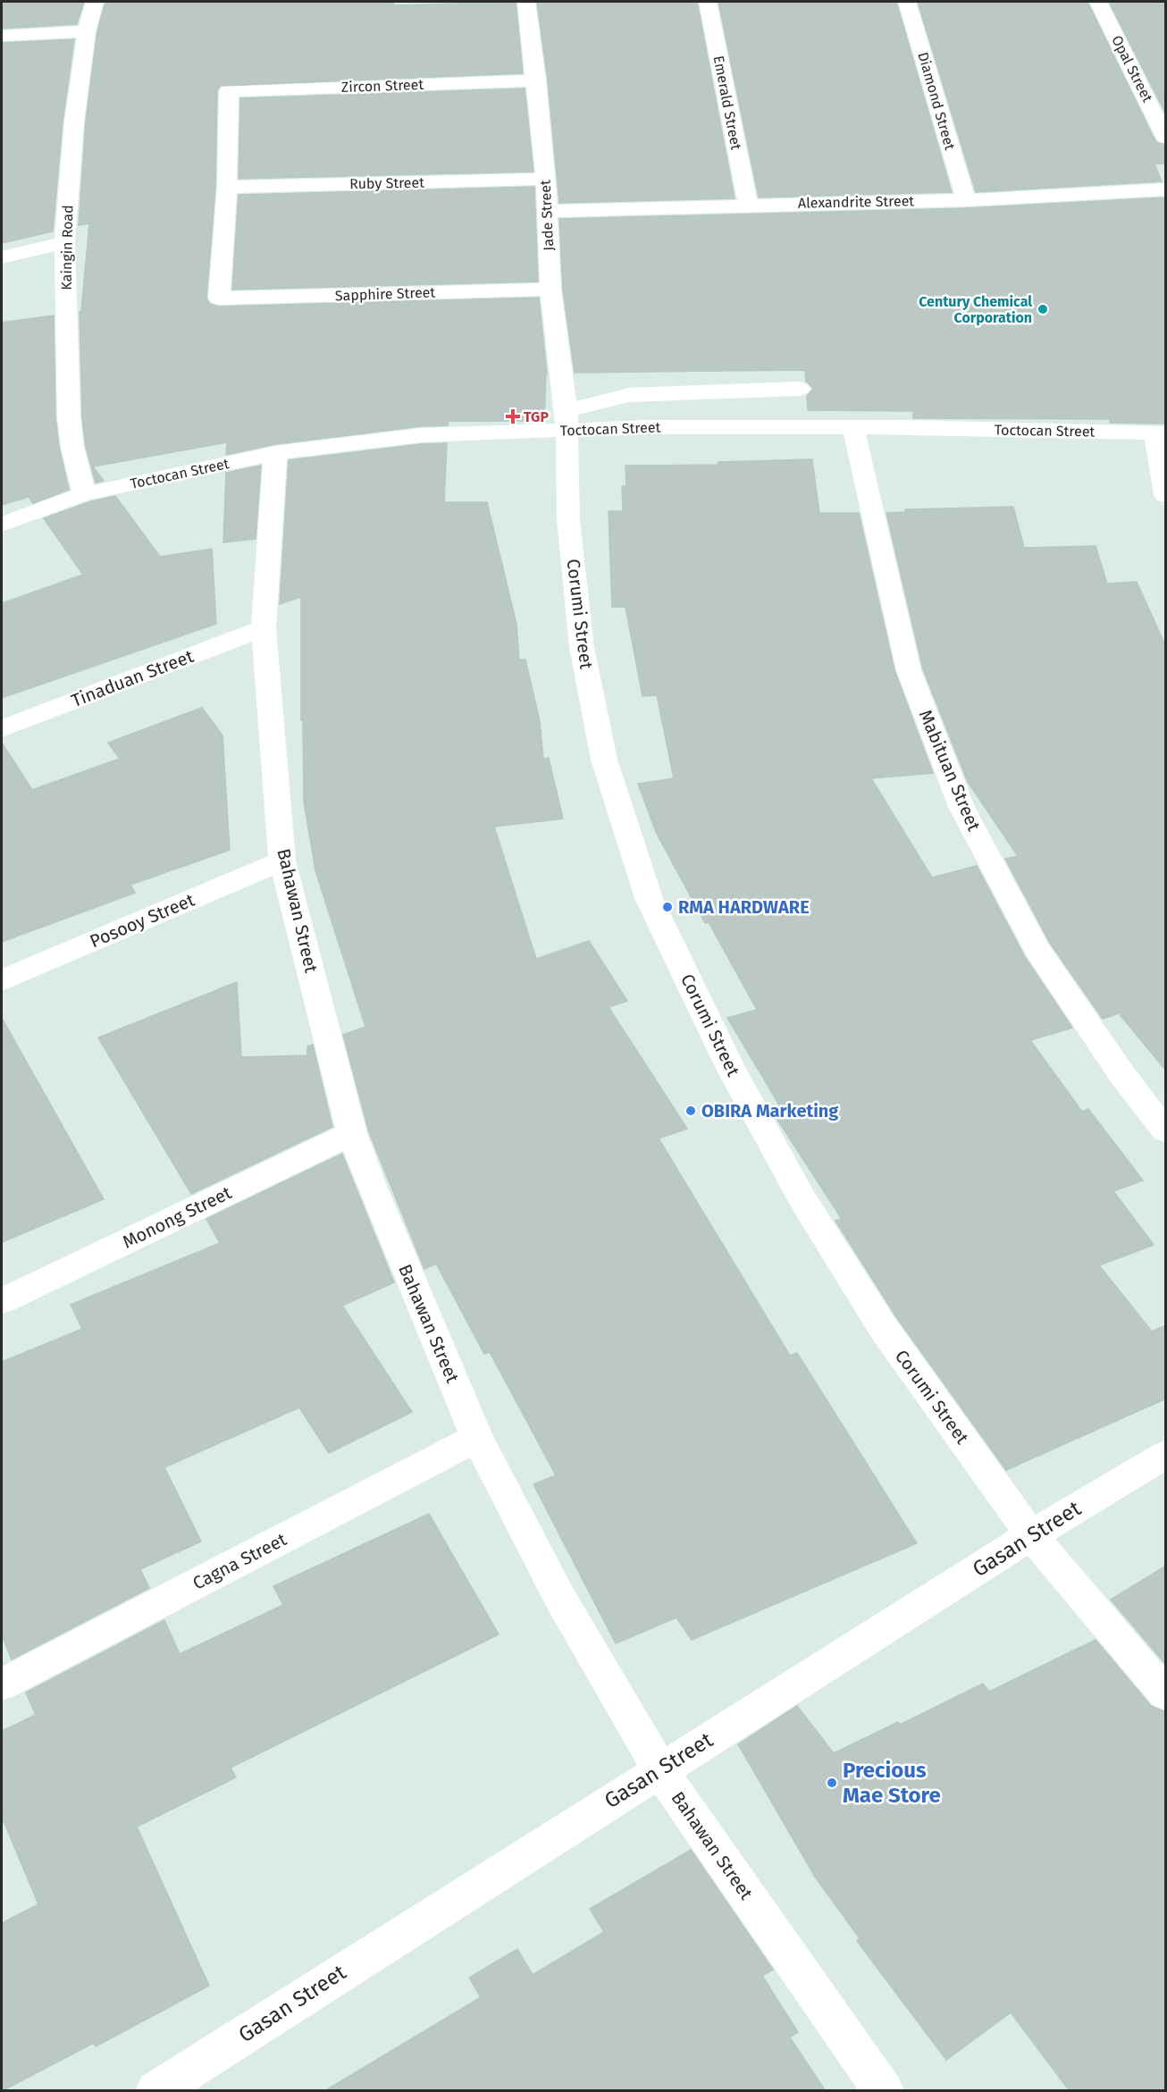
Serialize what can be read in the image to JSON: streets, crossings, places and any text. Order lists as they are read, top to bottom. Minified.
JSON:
{"streets":{"street":["Opal Street","Zircon Street","Diamond Street","Emerald Street","Ruby Street","Alexandrite Street","Jade Street","Kaingin Road","Sapphire Street","Toctocan Street","Corumi Street","Tinaduan Street","Mabituan Street","Bahawan Street","Posooy Street","Monong Street","Gasan Street","Cagna Street"]},"crossings":[["Zircon Street","Ruby Street"],["Zircon Street","Jade Street"],["Zircon Street","Sapphire Street"],["Diamond Street","Alexandrite Street"],["Emerald Street","Alexandrite Street"],["Ruby Street","Jade Street"],["Ruby Street","Sapphire Street"],["Alexandrite Street","Jade Street"],["Jade Street","Sapphire Street"],["Jade Street","Toctocan Street"],["Jade Street","Corumi Street"],["Kaingin Road","Toctocan Street"],["Toctocan Street","Corumi Street"],["Toctocan Street","Mabituan Street"],["Toctocan Street","Bahawan Street"],["Corumi Street","Gasan Street"],["Tinaduan Street","Bahawan Street"],["Bahawan Street","Posooy Street"],["Bahawan Street","Monong Street"],["Bahawan Street","Gasan Street"],["Bahawan Street","Cagna Street"]],"places":{"other":["Century Chemical Corporation","RMA HARDWARE","OBIRA Marketing","Precious Mae Store"],"health":["TGP"]}}
